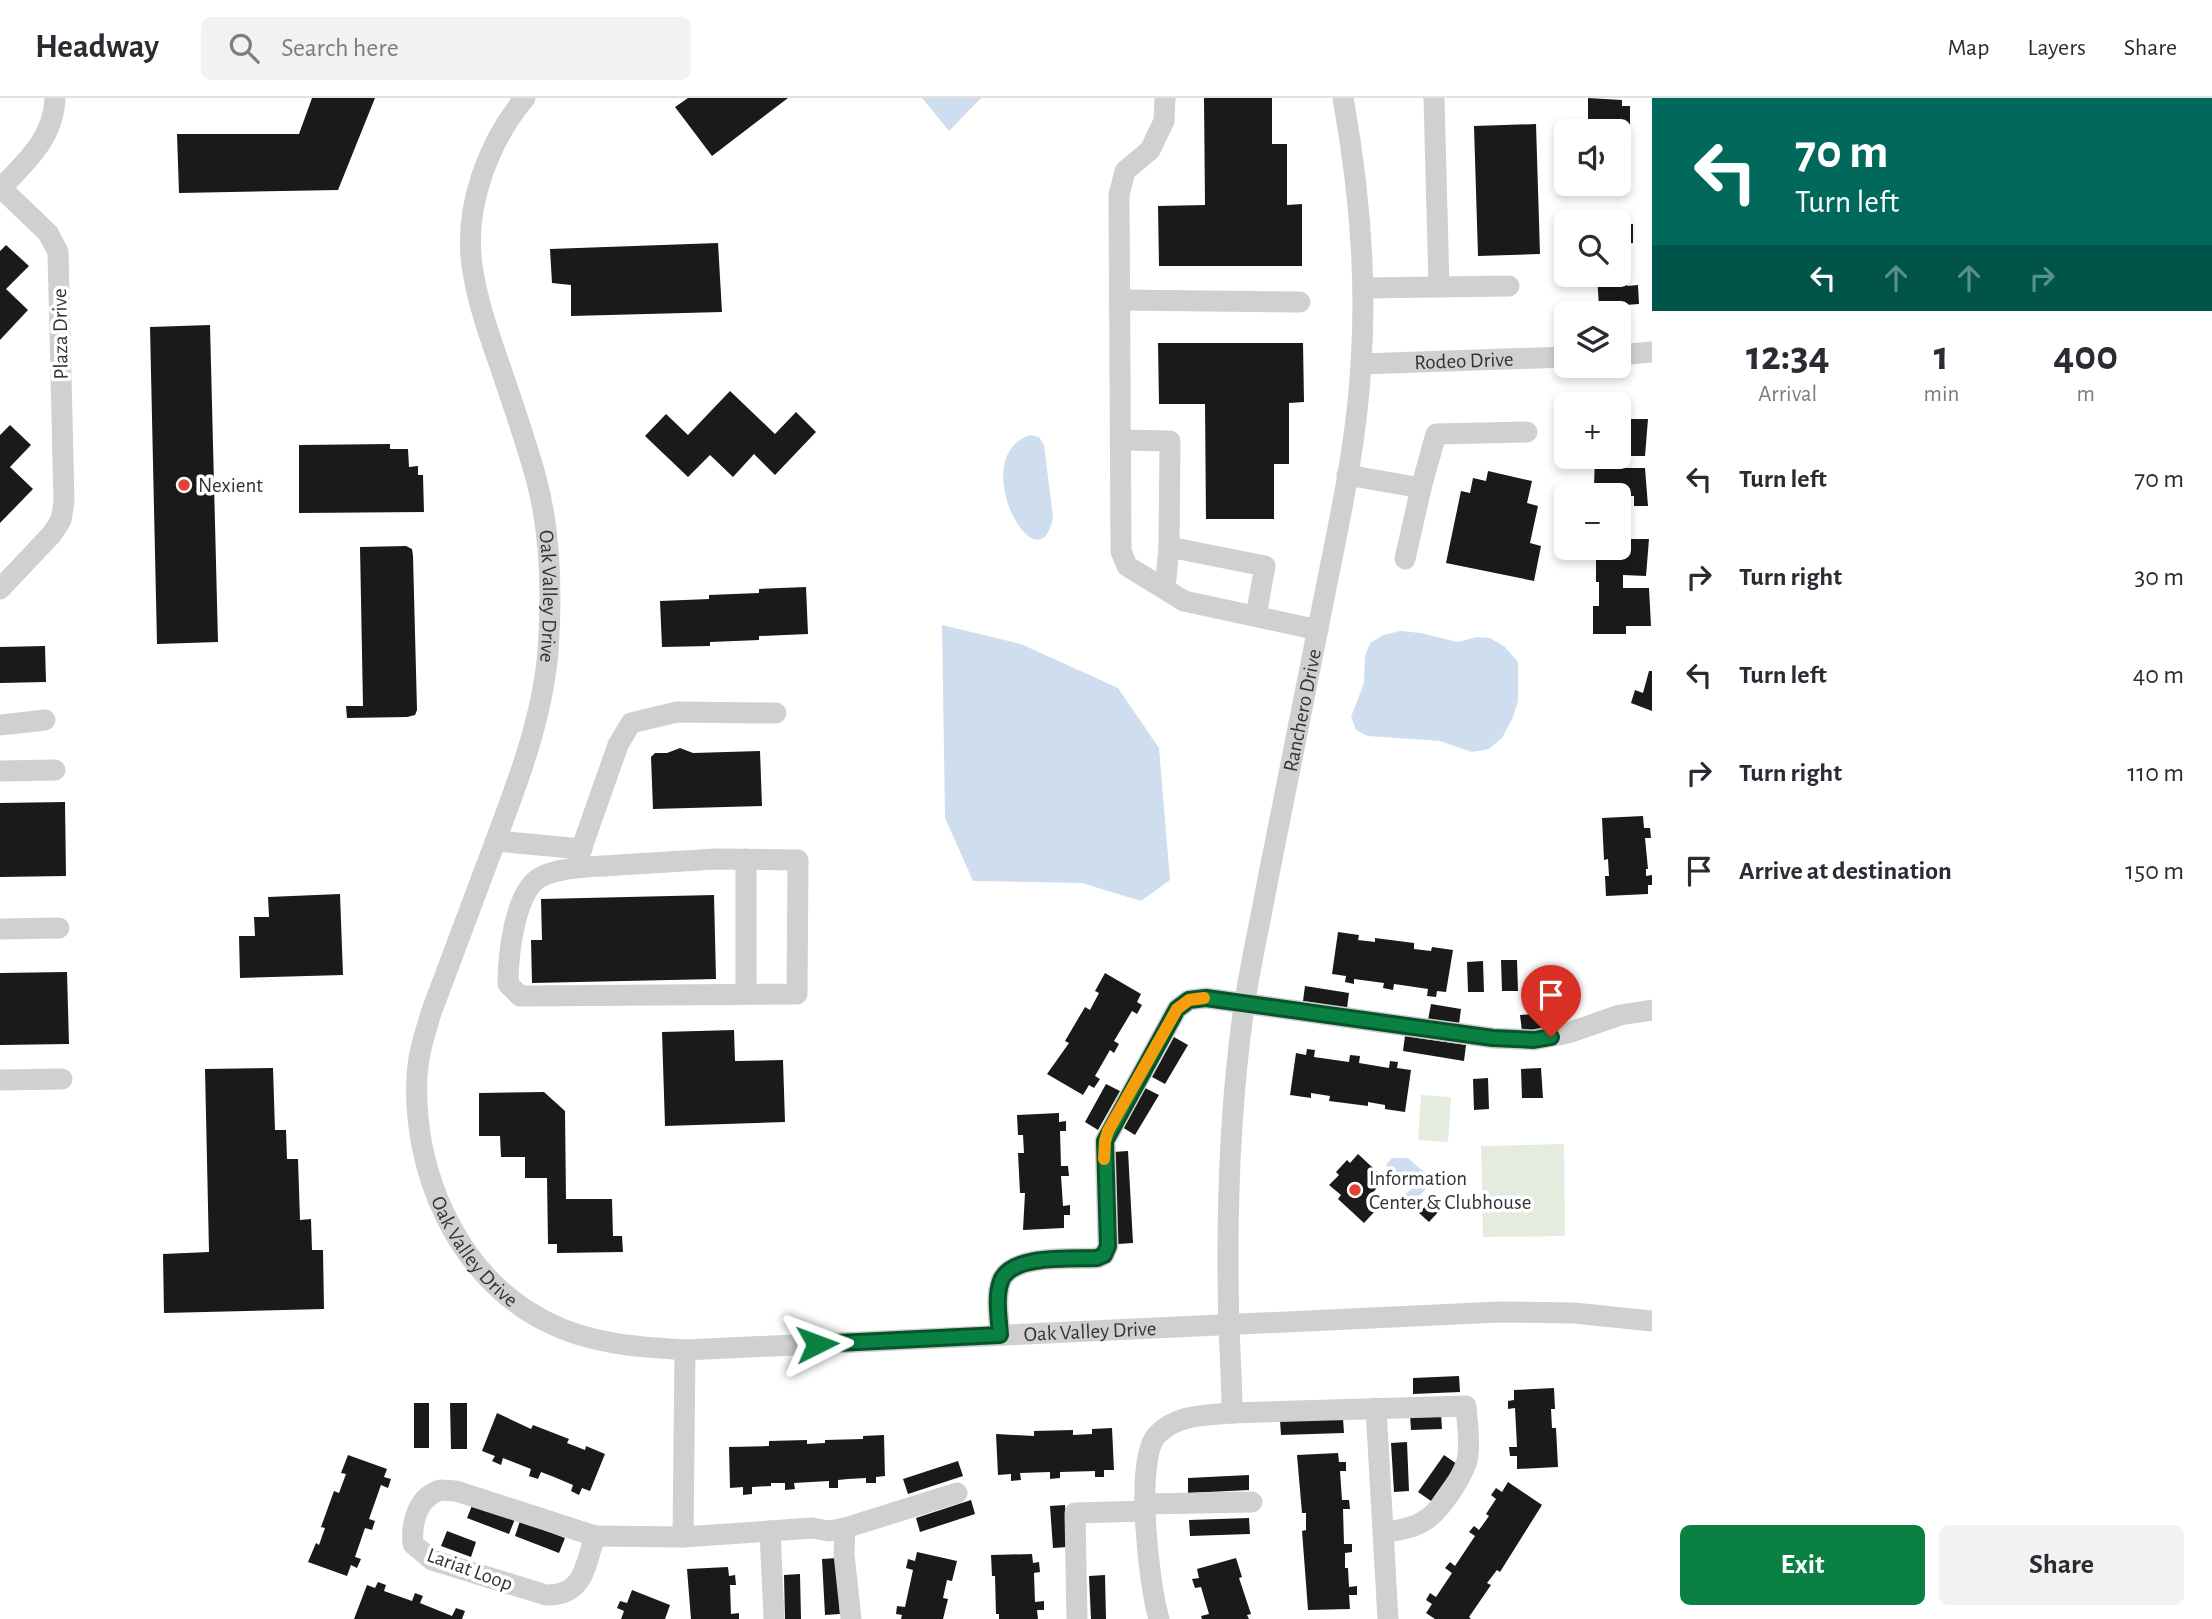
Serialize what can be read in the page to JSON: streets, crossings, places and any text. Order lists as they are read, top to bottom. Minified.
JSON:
{"streets":{"street":["Plaza Drive","Rodeo Drive","Oak Valley Drive","Ranchero Drive","Lariat Loop"]},"crossings":[["Rodeo Drive","Ranchero Drive"],["Oak Valley Drive","Ranchero Drive"]],"places":["Nexient","Information Center & Clubhouse"],"page":{"header":"Headway","search":"Search here","nav":["Map","Layers","Share"],"turn":["70 m","Turn left"],"map_buttons":["+","−"],"eta":["12:34","Arrival","1","min","400","m"],"list":[{"name":"Turn left","value":"70 m"},{"name":"Turn right","value":"30 m"},{"name":"Turn left","value":"40 m"},{"name":"Turn right","value":"110 m"},{"name":"Arrive at destination","value":"150 m"}],"buttons":["Exit","Share"]}}
